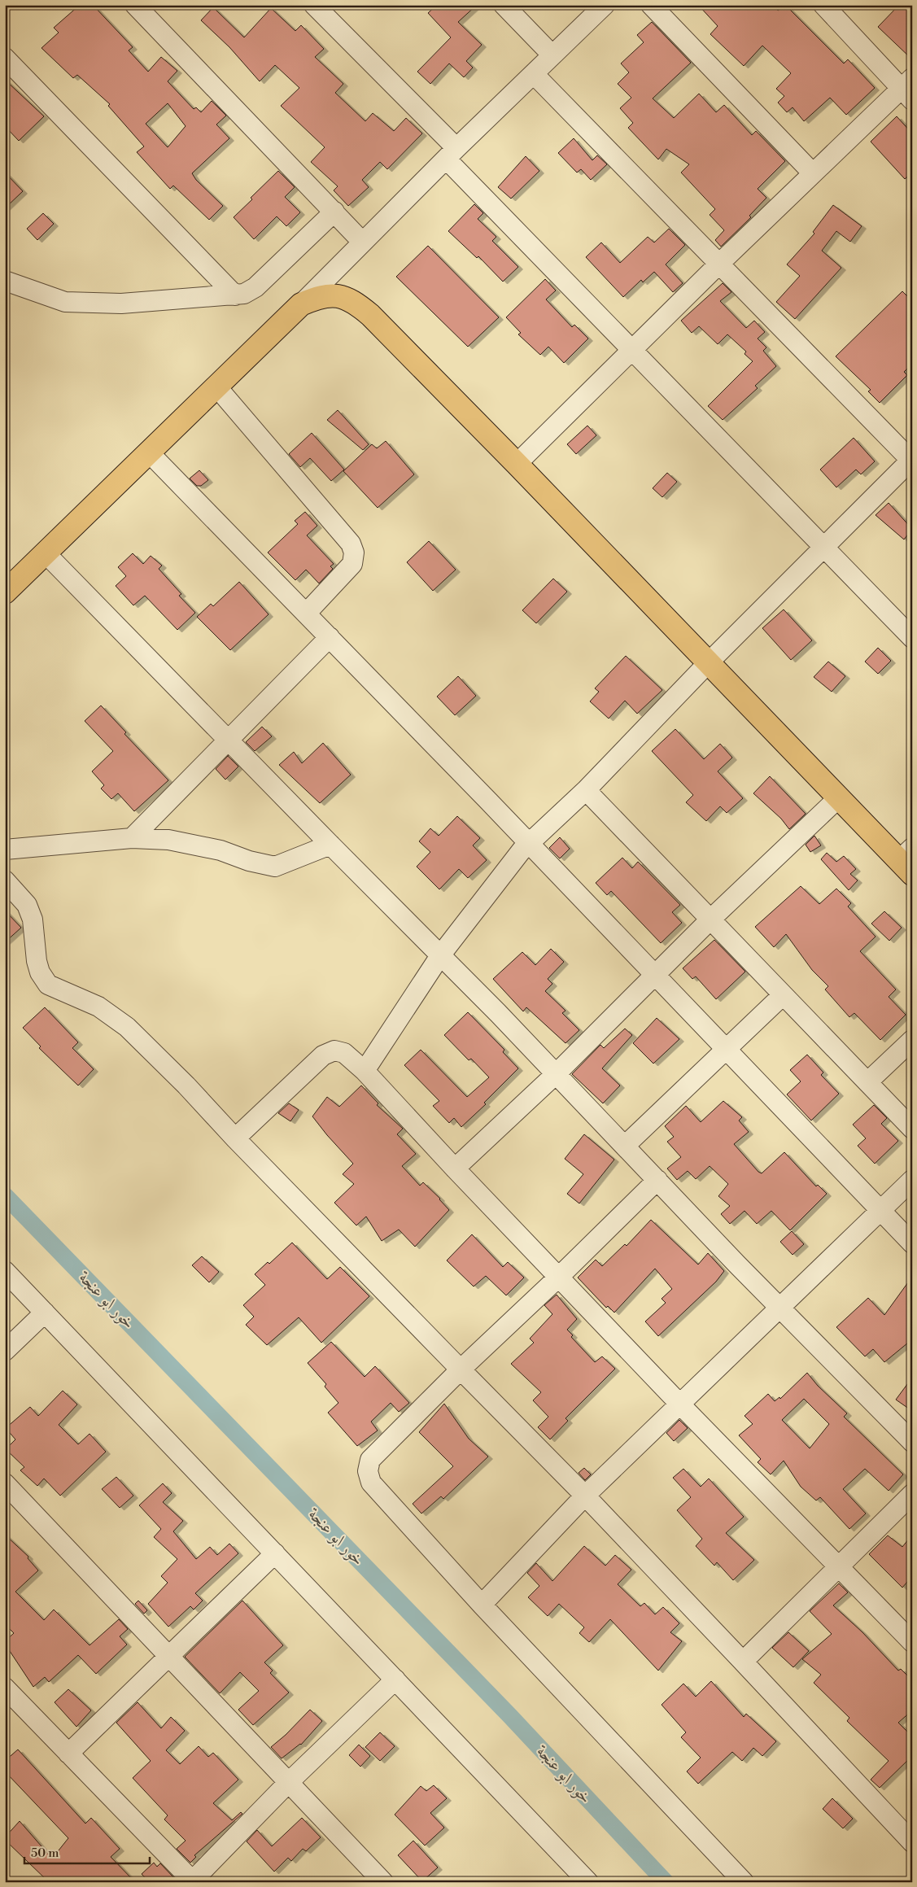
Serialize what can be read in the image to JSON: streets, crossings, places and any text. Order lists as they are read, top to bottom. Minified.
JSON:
{"water":["خور ابو عنجة"],"scale_bar":"50 m"}
